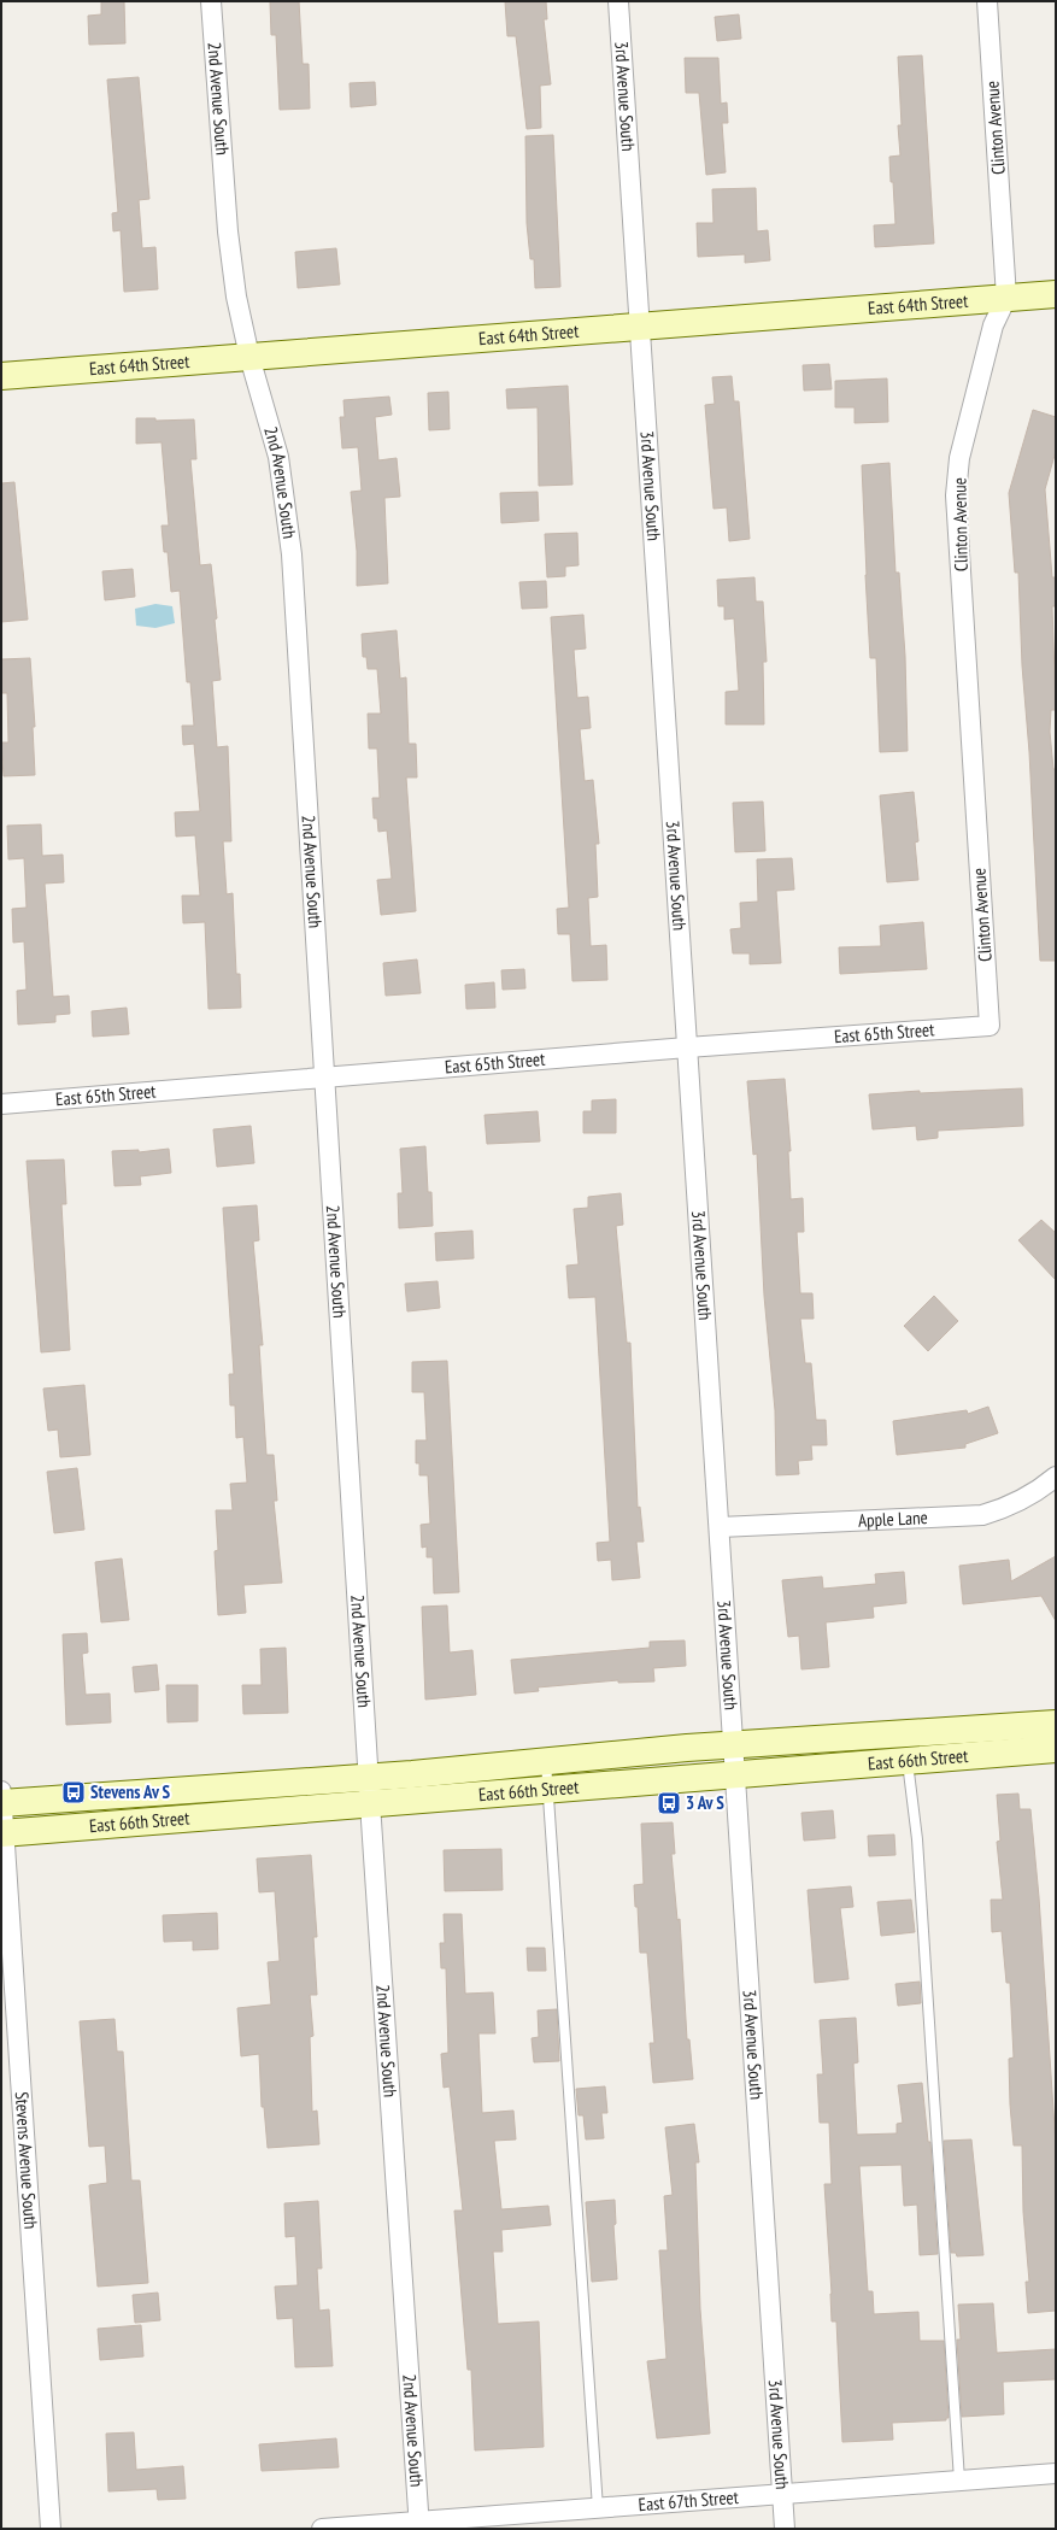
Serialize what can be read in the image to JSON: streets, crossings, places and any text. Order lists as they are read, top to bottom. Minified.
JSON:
{"streets":{"main road":["East 64th Street","East 66th Street"],"street":["3rd Avenue South","2nd Avenue South","Clinton Avenue","East 65th Street","Apple Lane","Stevens Avenue South","East 67th Street"]},"crossings":[["3rd Avenue South","East 64th Street"],["3rd Avenue South","East 65th Street"],["3rd Avenue South","Apple Lane"],["3rd Avenue South","East 66th Street"],["3rd Avenue South","East 67th Street"],["2nd Avenue South","East 64th Street"],["2nd Avenue South","East 65th Street"],["2nd Avenue South","East 66th Street"],["2nd Avenue South","East 67th Street"],["Clinton Avenue","East 64th Street"],["Clinton Avenue","East 65th Street"],["East 66th Street","Stevens Avenue South"]],"places":{"bus stop":["Stevens Av S","3 Av S"]}}
